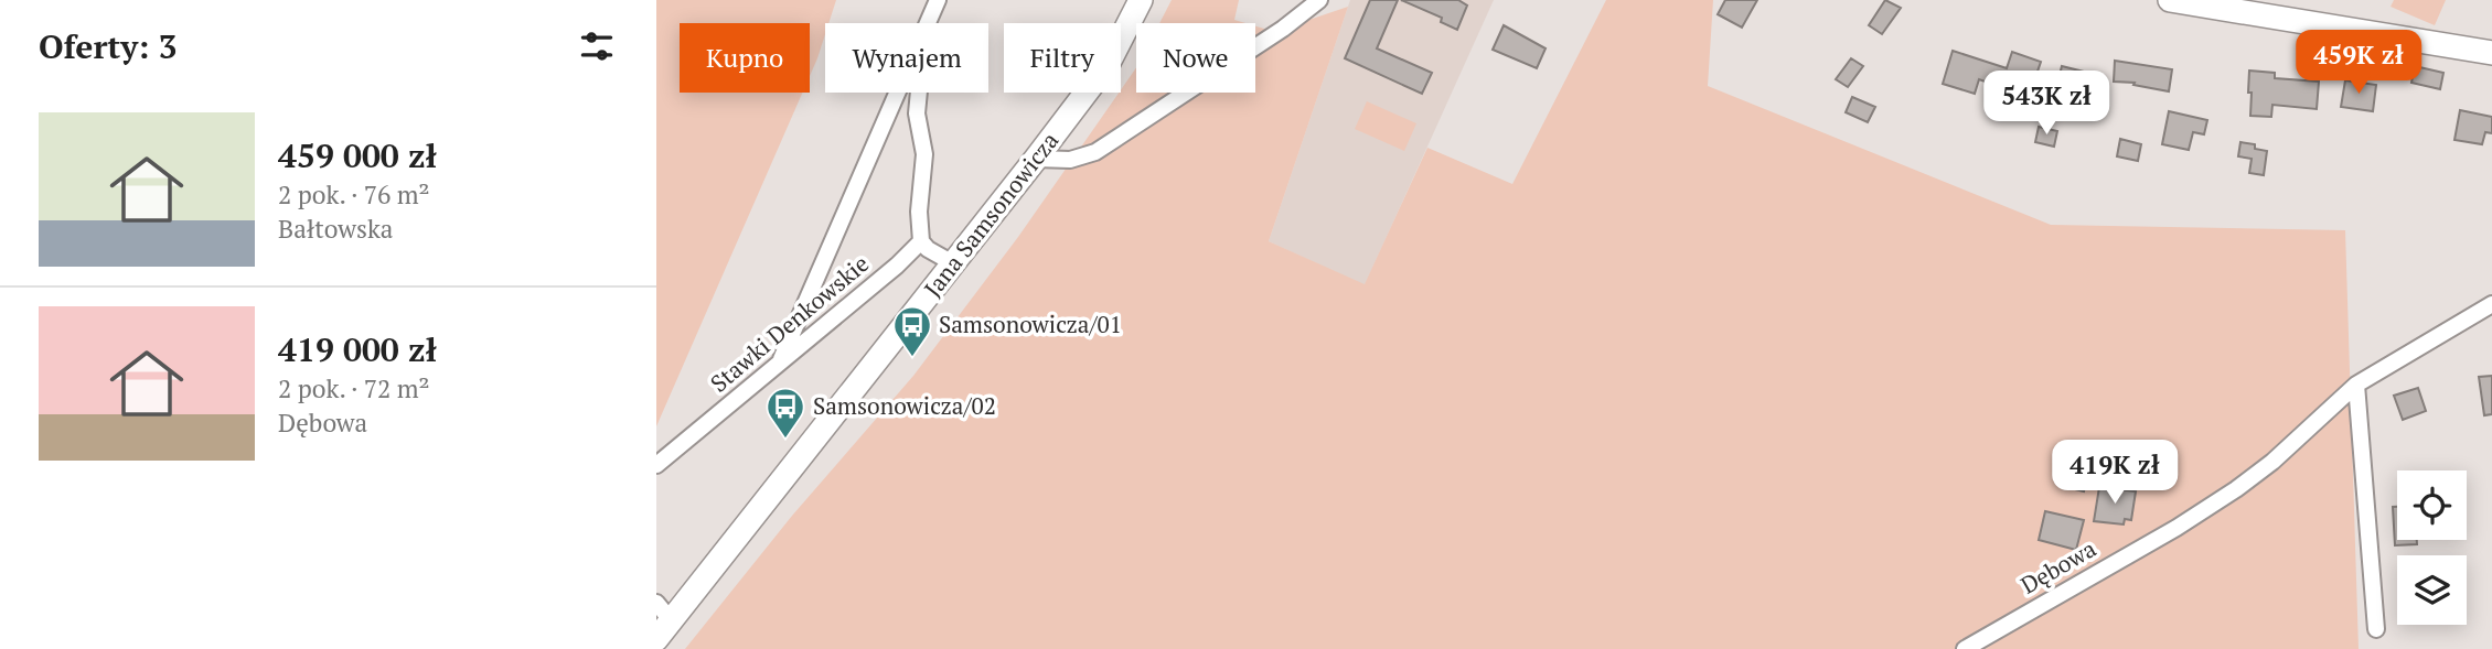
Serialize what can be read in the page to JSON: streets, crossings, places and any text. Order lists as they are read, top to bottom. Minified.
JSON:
{"streets":{"main road":["Jana Samsonowicza"],"street":["Stawki Denkowskie","Dębowa"]},"places":{"bus stop":["Samsonowicza/01","Samsonowicza/02"]},"page":{"heading":"Oferty: 3","chip":["Kupno","Wynajem","Filtry","Nowe"],"price":["459K zł","543K zł","419K zł"],"list":[{"name":"459 000 zł","note":"2 pok. · 76 m² · Bałtowska"},{"name":"419 000 zł","note":"2 pok. · 72 m² · Dębowa"}]}}
